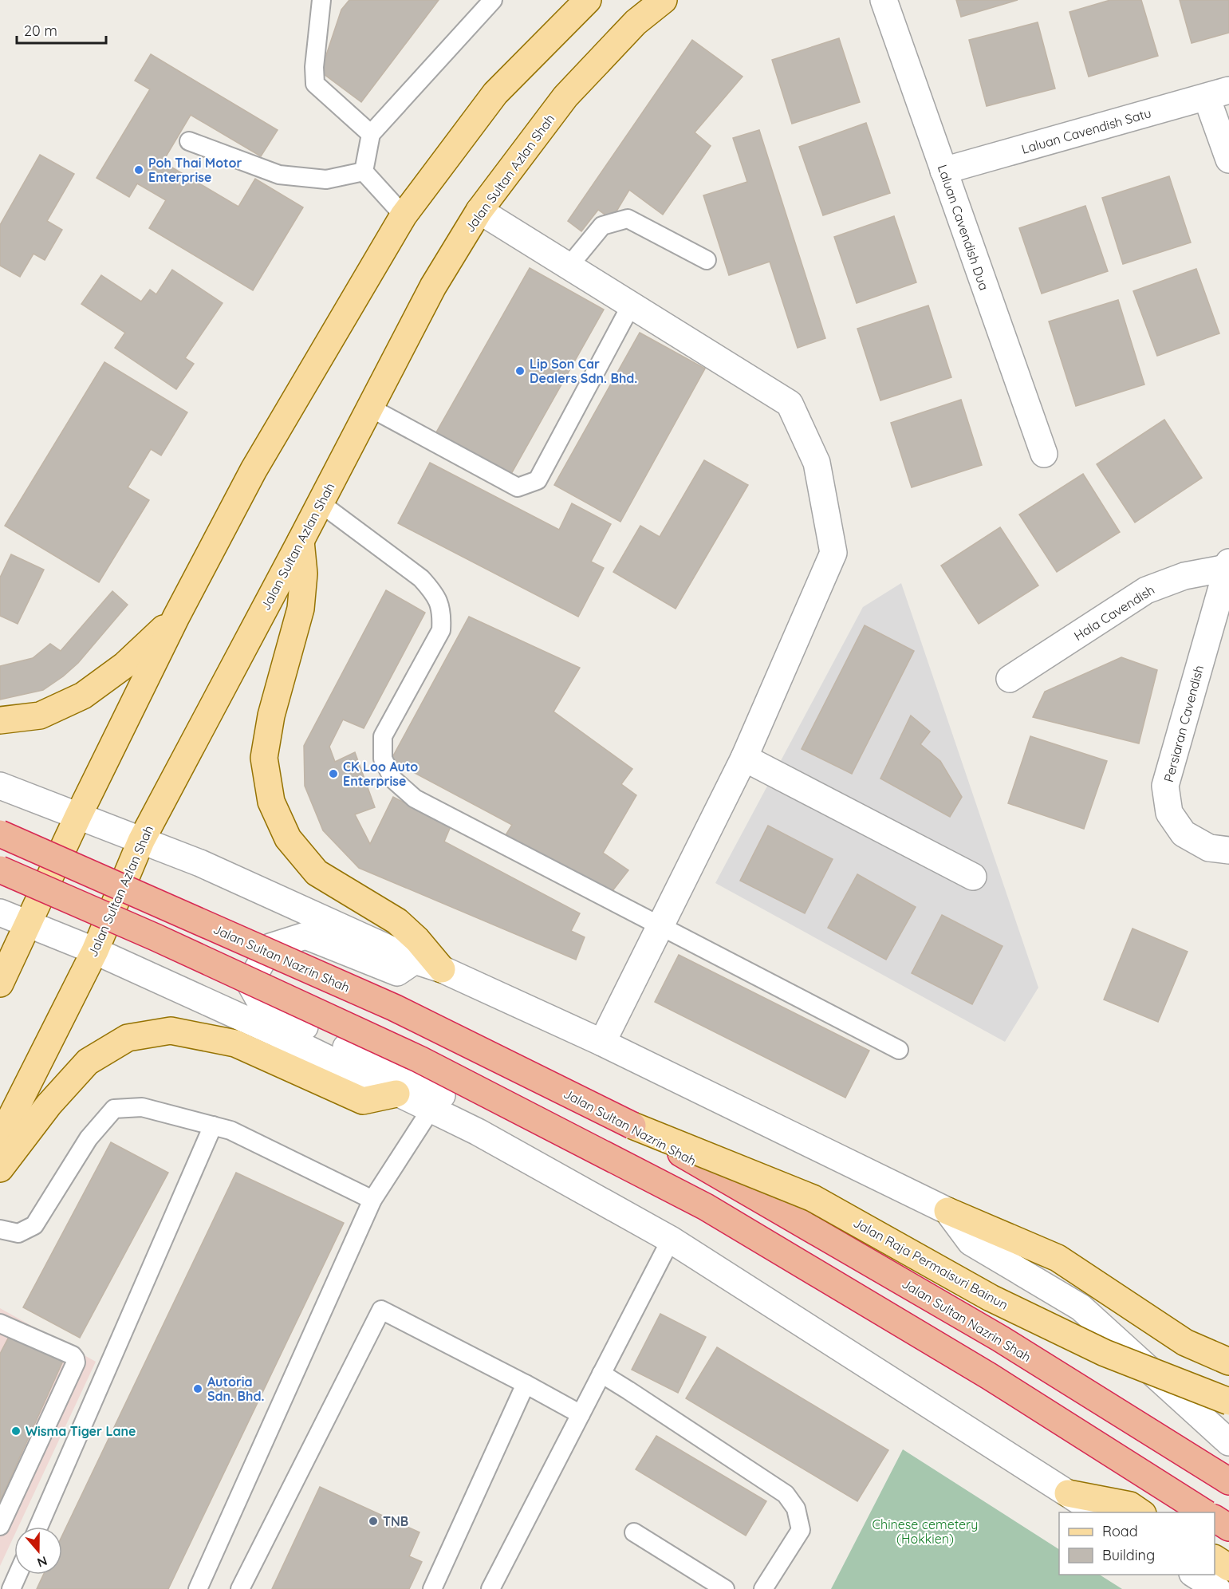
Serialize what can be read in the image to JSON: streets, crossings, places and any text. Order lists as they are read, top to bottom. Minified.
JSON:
{"streets":{"highway":["Jalan Sultan Nazrin Shah"],"main road":["Jalan Sultan Azlan Shah","Jalan Raja Permaisuri Bainun"],"street":["Laluan Cavendish Satu","Laluan Cavendish Dua","Hala Cavendish","Persiaran Cavendish"]},"crossings":[["Laluan Cavendish Satu","Laluan Cavendish Dua"],["Hala Cavendish","Persiaran Cavendish"],["Jalan Sultan Nazrin Shah","Jalan Raja Permaisuri Bainun"]],"parks":["Chinese cemetery (Hokkien)"],"places":["Poh Thai Motor Enterprise","Lip Son Car Dealers Sdn. Bhd.","CK Loo Auto Enterprise","Autoria Sdn. Bhd.","Wisma Tiger Lane","TNB"],"legend":["Road","Building"],"scale_bar":"20 m","north":"bottom"}
